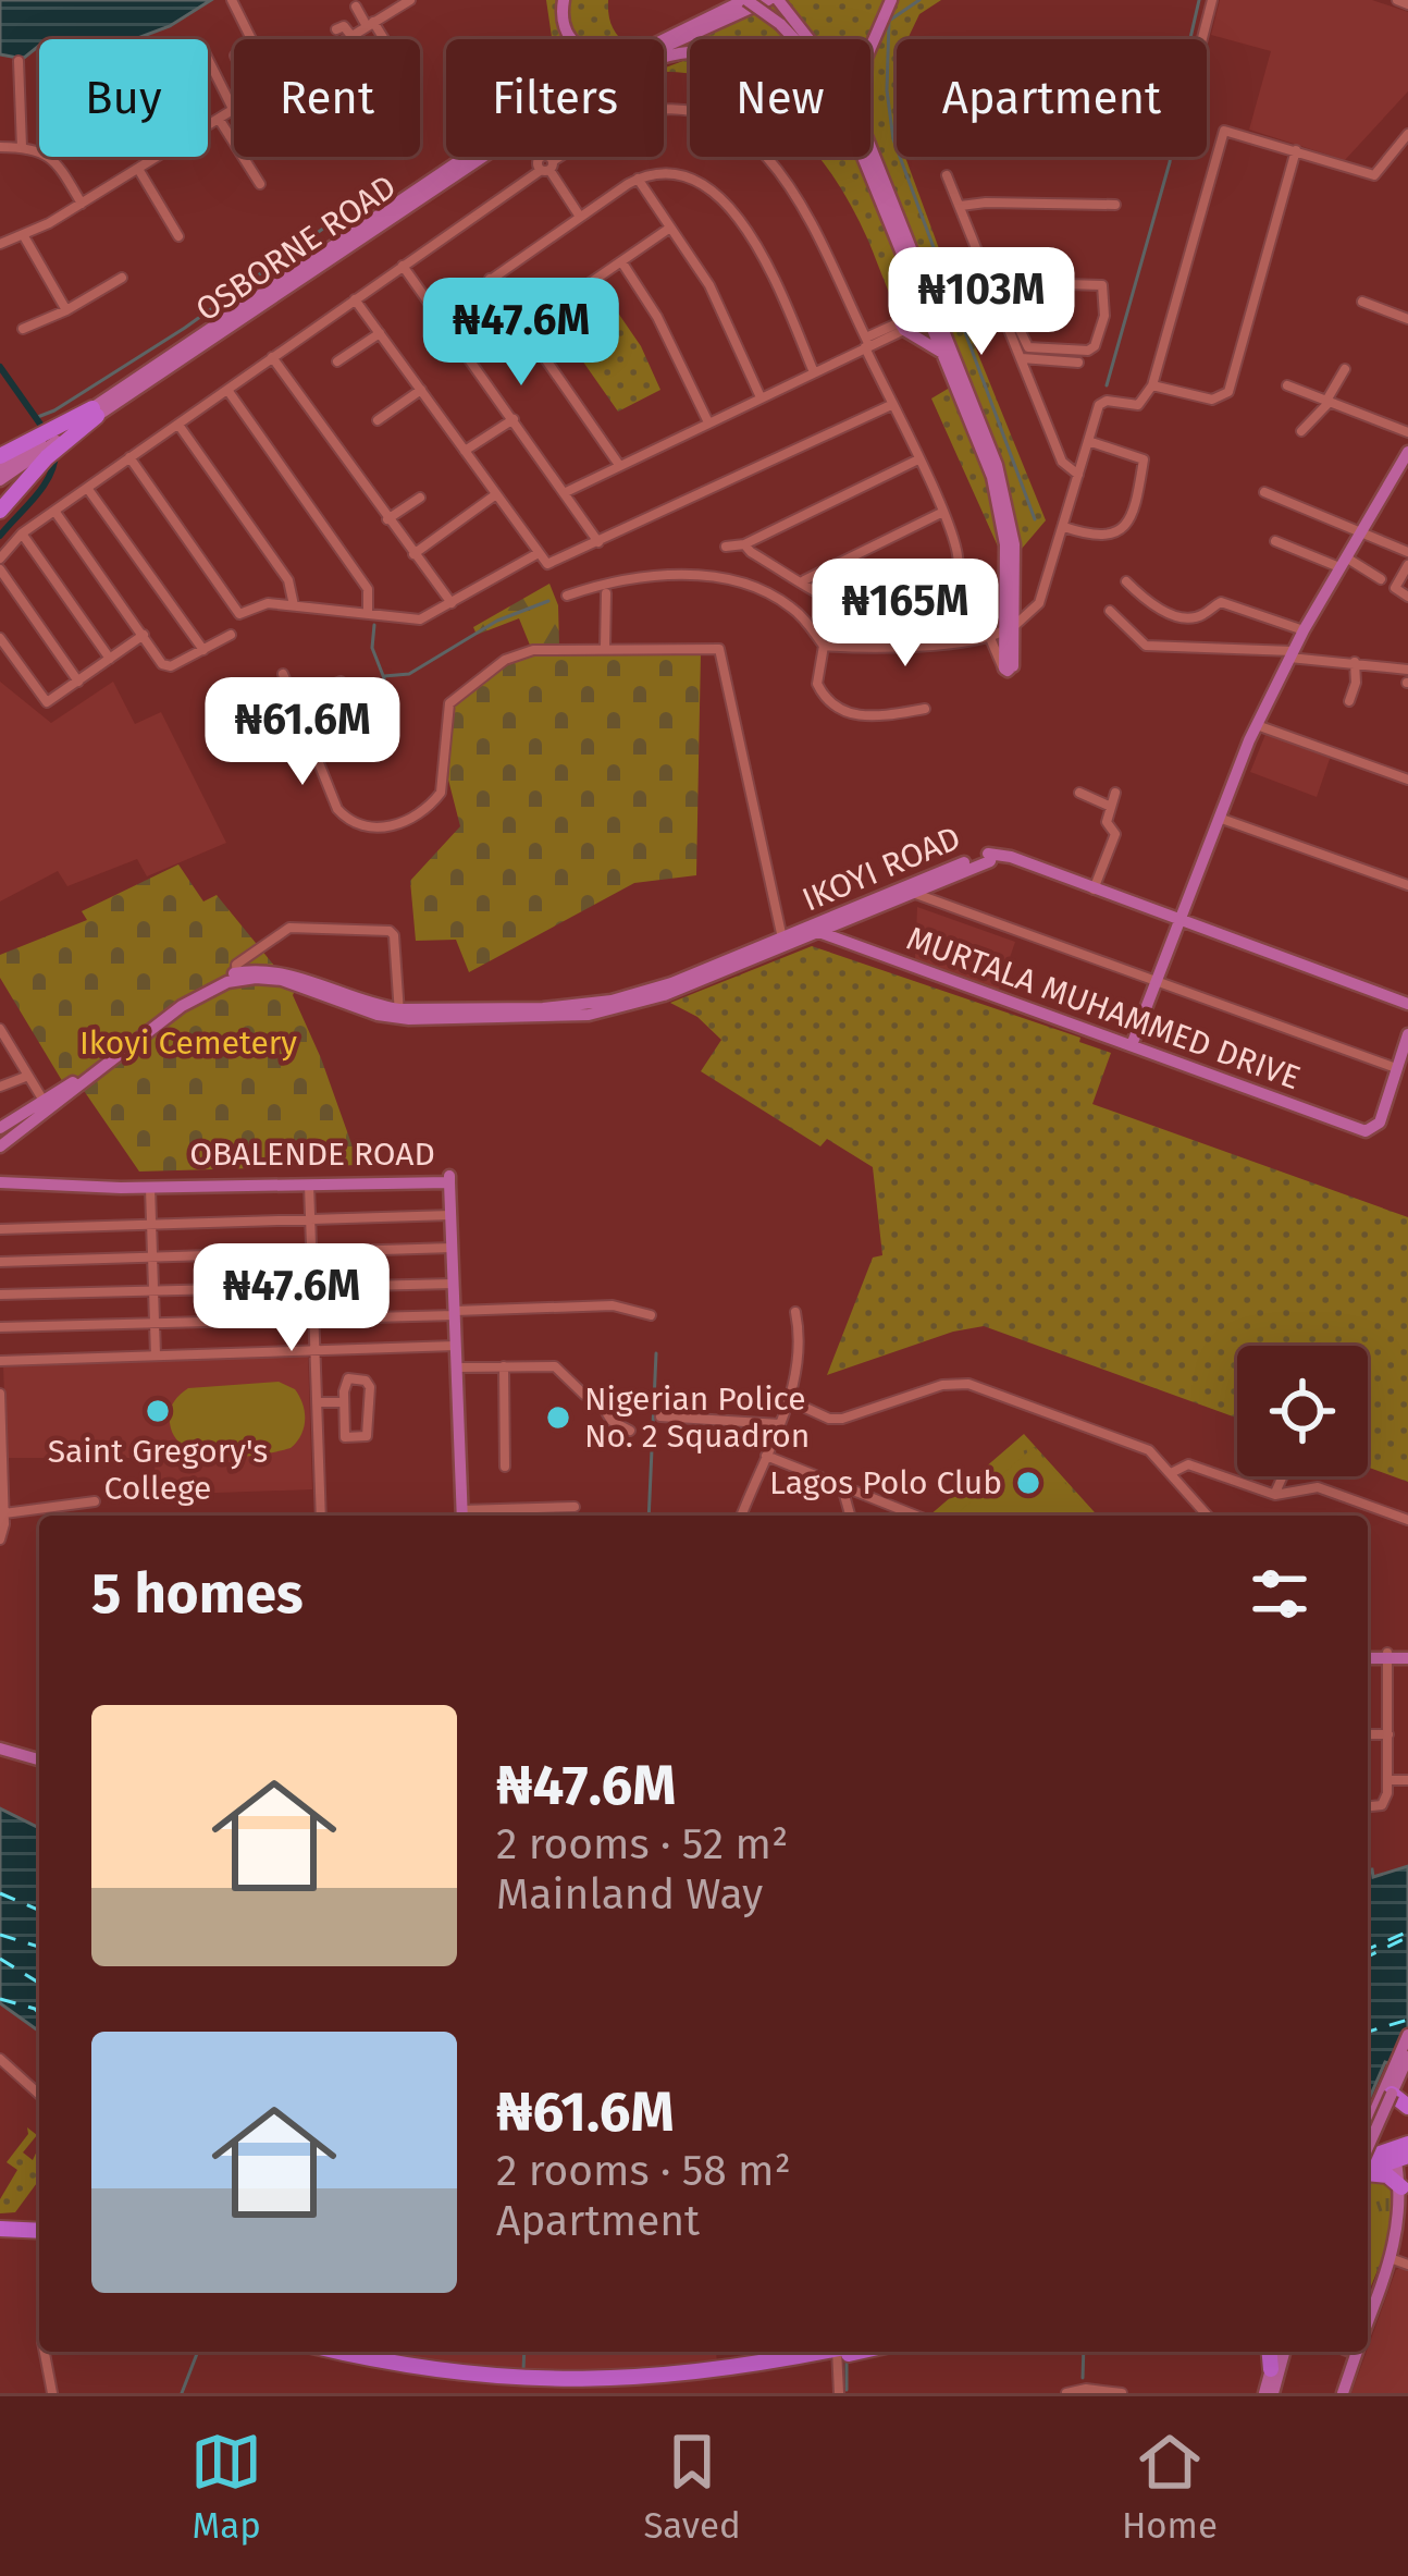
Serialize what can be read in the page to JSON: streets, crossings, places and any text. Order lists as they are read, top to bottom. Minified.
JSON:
{"streets":{"main road":["OSBORNE ROAD","IKOYI ROAD","MURTALA MUHAMMED DRIVE","OBALENDE ROAD"]},"crossings":[["IKOYI ROAD","MURTALA MUHAMMED DRIVE"]],"parks":["Ikoyi Cemetery"],"places":["Saint Gregory's College","Nigerian Police No. 2 Squadron","Lagos Polo Club"],"page":{"chip":["Buy","Rent","Filters","New","Apartment"],"price":["₦103M","₦47.6M","₦165M","₦61.6M","₦47.6M"],"heading":"5 homes","list":[{"name":"₦47.6M","note":"2 rooms · 52 m² · Mainland Way"},{"name":"₦61.6M","note":"2 rooms · 58 m² · Apartment"}],"tabs":["Map","Saved","Home"]}}
